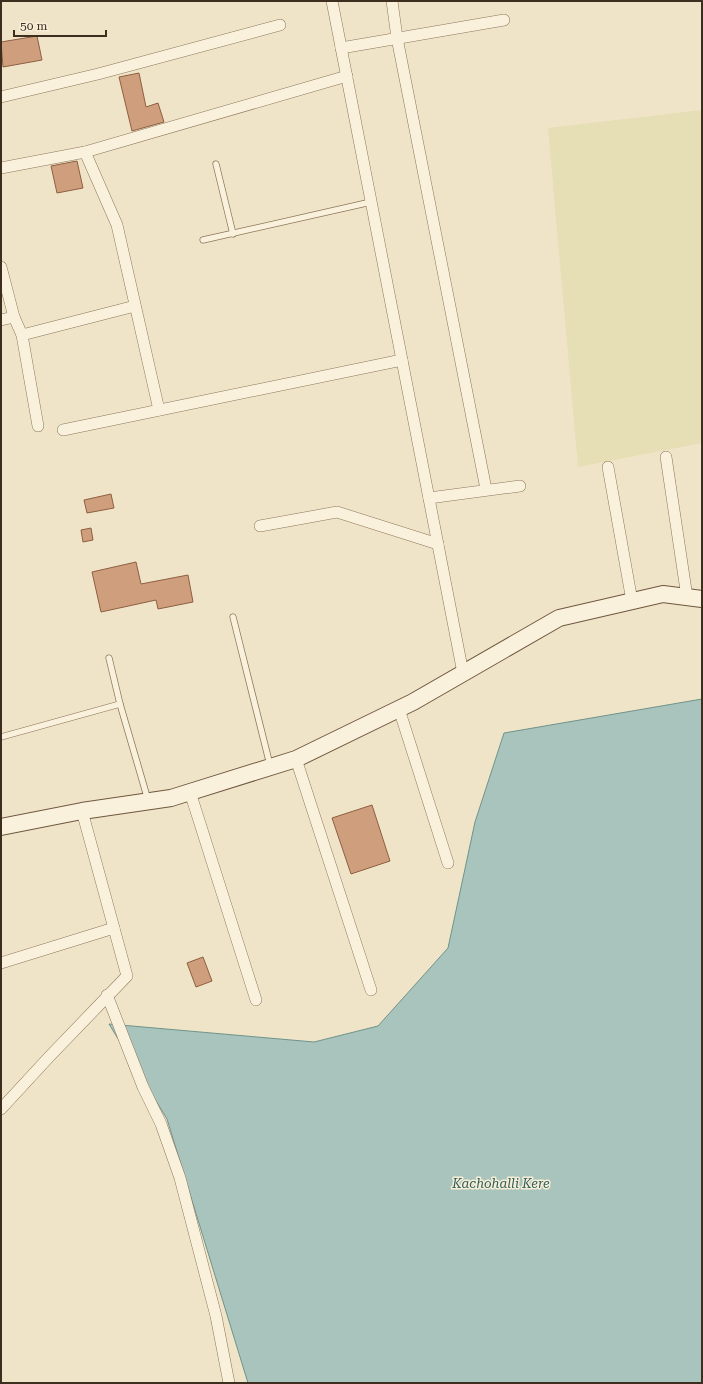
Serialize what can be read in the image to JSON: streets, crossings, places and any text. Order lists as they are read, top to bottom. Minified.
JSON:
{"water":["Kachohalli Kere"],"scale_bar":"50 m"}
